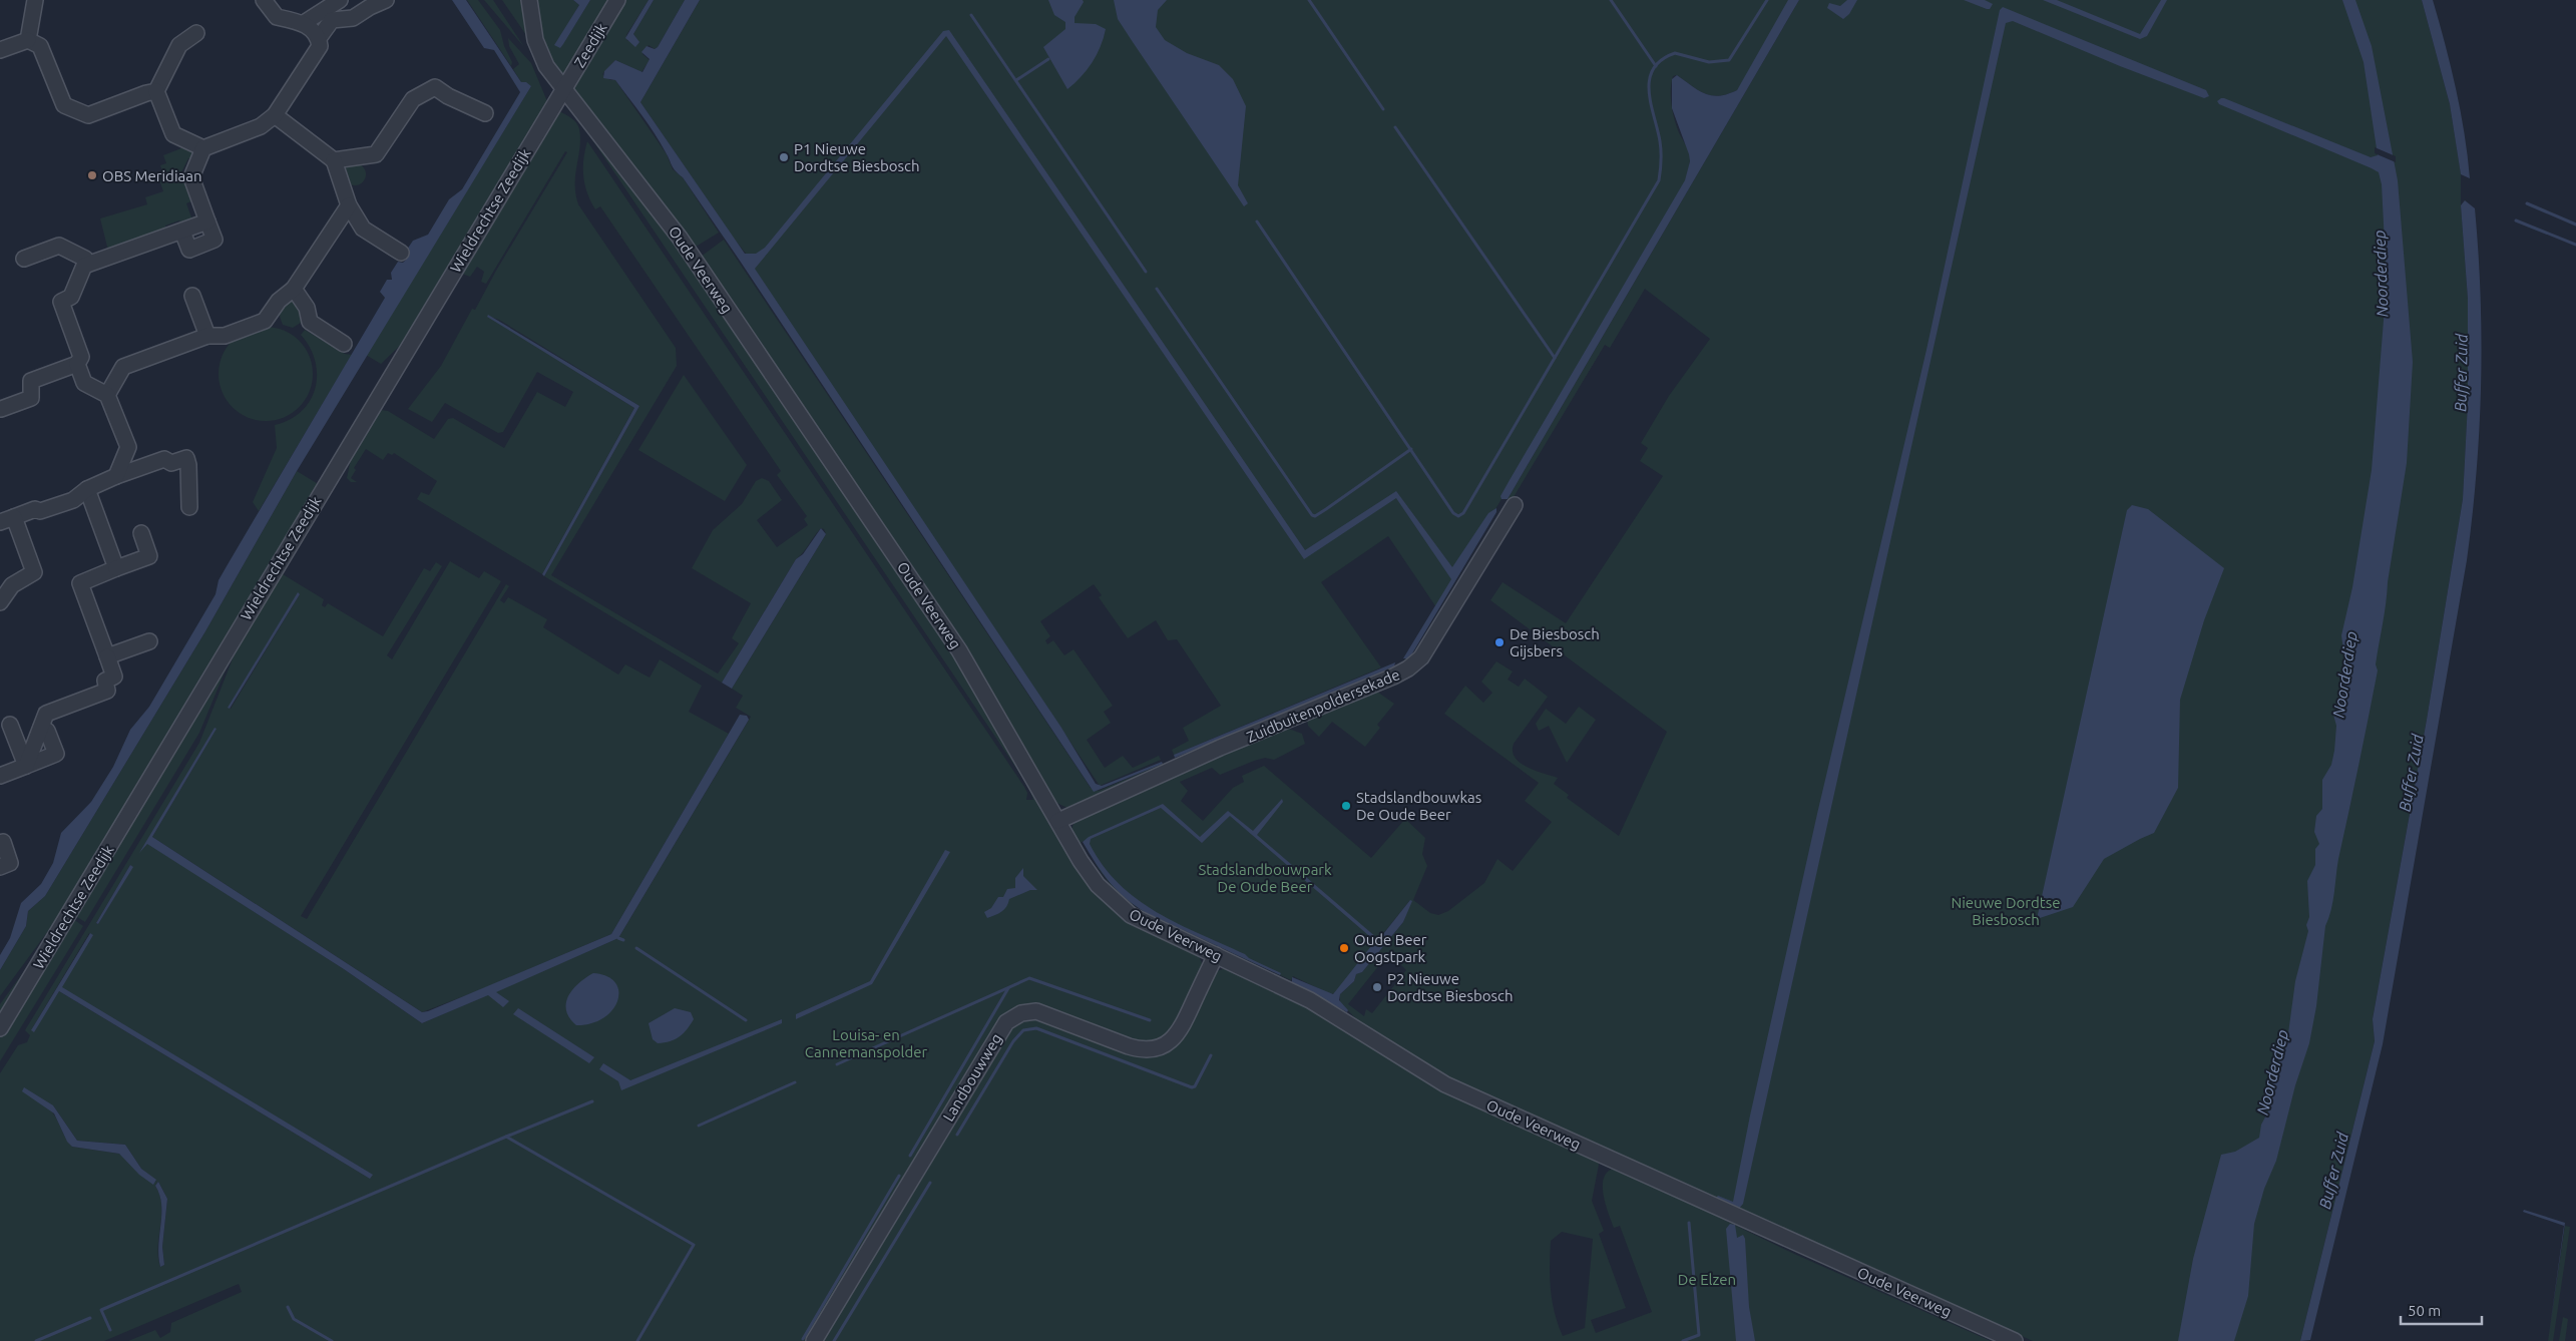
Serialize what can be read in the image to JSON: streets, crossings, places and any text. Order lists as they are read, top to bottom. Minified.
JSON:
{"streets":{"street":["Zeedijk","Wieldrechtse Zeedijk","Oude Veerweg","Zuidbuitenpoldersekade","Landbouwweg"]},"crossings":[["Zeedijk","Wieldrechtse Zeedijk"],["Zeedijk","Oude Veerweg"],["Wieldrechtse Zeedijk","Oude Veerweg"],["Oude Veerweg","Zuidbuitenpoldersekade"],["Oude Veerweg","Landbouwweg"]],"water":["Noorderdiep","Buffer Zuid"],"parks":["Stadslandbouwpark De Oude Beer","Nieuwe Dordtse Biesbosch","Louisa- en Cannemanspolder","De Elzen"],"places":["P1 Nieuwe Dordtse Biesbosch","OBS Meridiaan","De Biesbosch Gijsbers","Stadslandbouwkas De Oude Beer","Oude Beer Oogstpark","P2 Nieuwe Dordtse Biesbosch"],"scale_bar":"50 m"}
